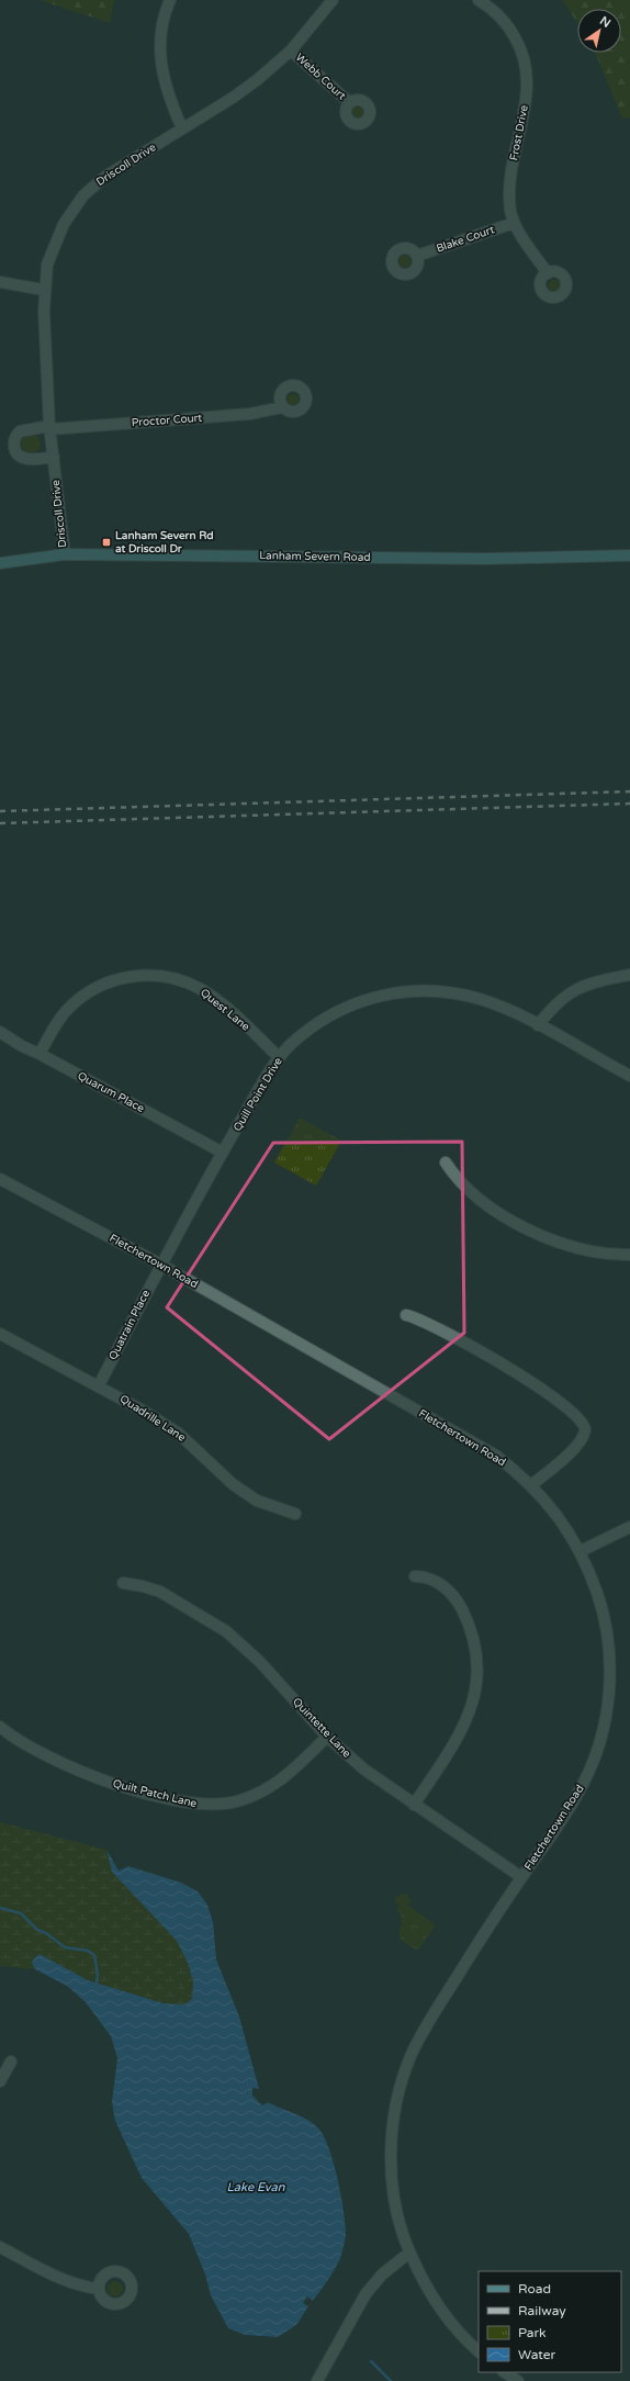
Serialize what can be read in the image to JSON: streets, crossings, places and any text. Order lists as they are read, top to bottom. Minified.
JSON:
{"streets":{"main road":["Lanham Severn Road"],"street":["Webb Court","Frost Drive","Driscoll Drive","Blake Court","Proctor Court","Quest Lane","Quarum Place","Quill Point Drive","Fletchertown Road","Quatrain Place","Quadrille Lane","Quintette Lane","Quilt Patch Lane"]},"crossings":[["Webb Court","Driscoll Drive"],["Frost Drive","Blake Court"],["Driscoll Drive","Proctor Court"],["Driscoll Drive","Lanham Severn Road"],["Quest Lane","Quarum Place"],["Quest Lane","Quill Point Drive"],["Quarum Place","Quill Point Drive"],["Quill Point Drive","Fletchertown Road"],["Quill Point Drive","Quatrain Place"],["Fletchertown Road","Quatrain Place"],["Fletchertown Road","Quintette Lane"],["Quatrain Place","Quadrille Lane"],["Quintette Lane","Quilt Patch Lane"]],"water":["Lake Evan"],"places":{"transit":["Lanham Severn Rd at Driscoll Dr"]},"legend":["Road","Railway","Park","Water"],"north":"top right"}
